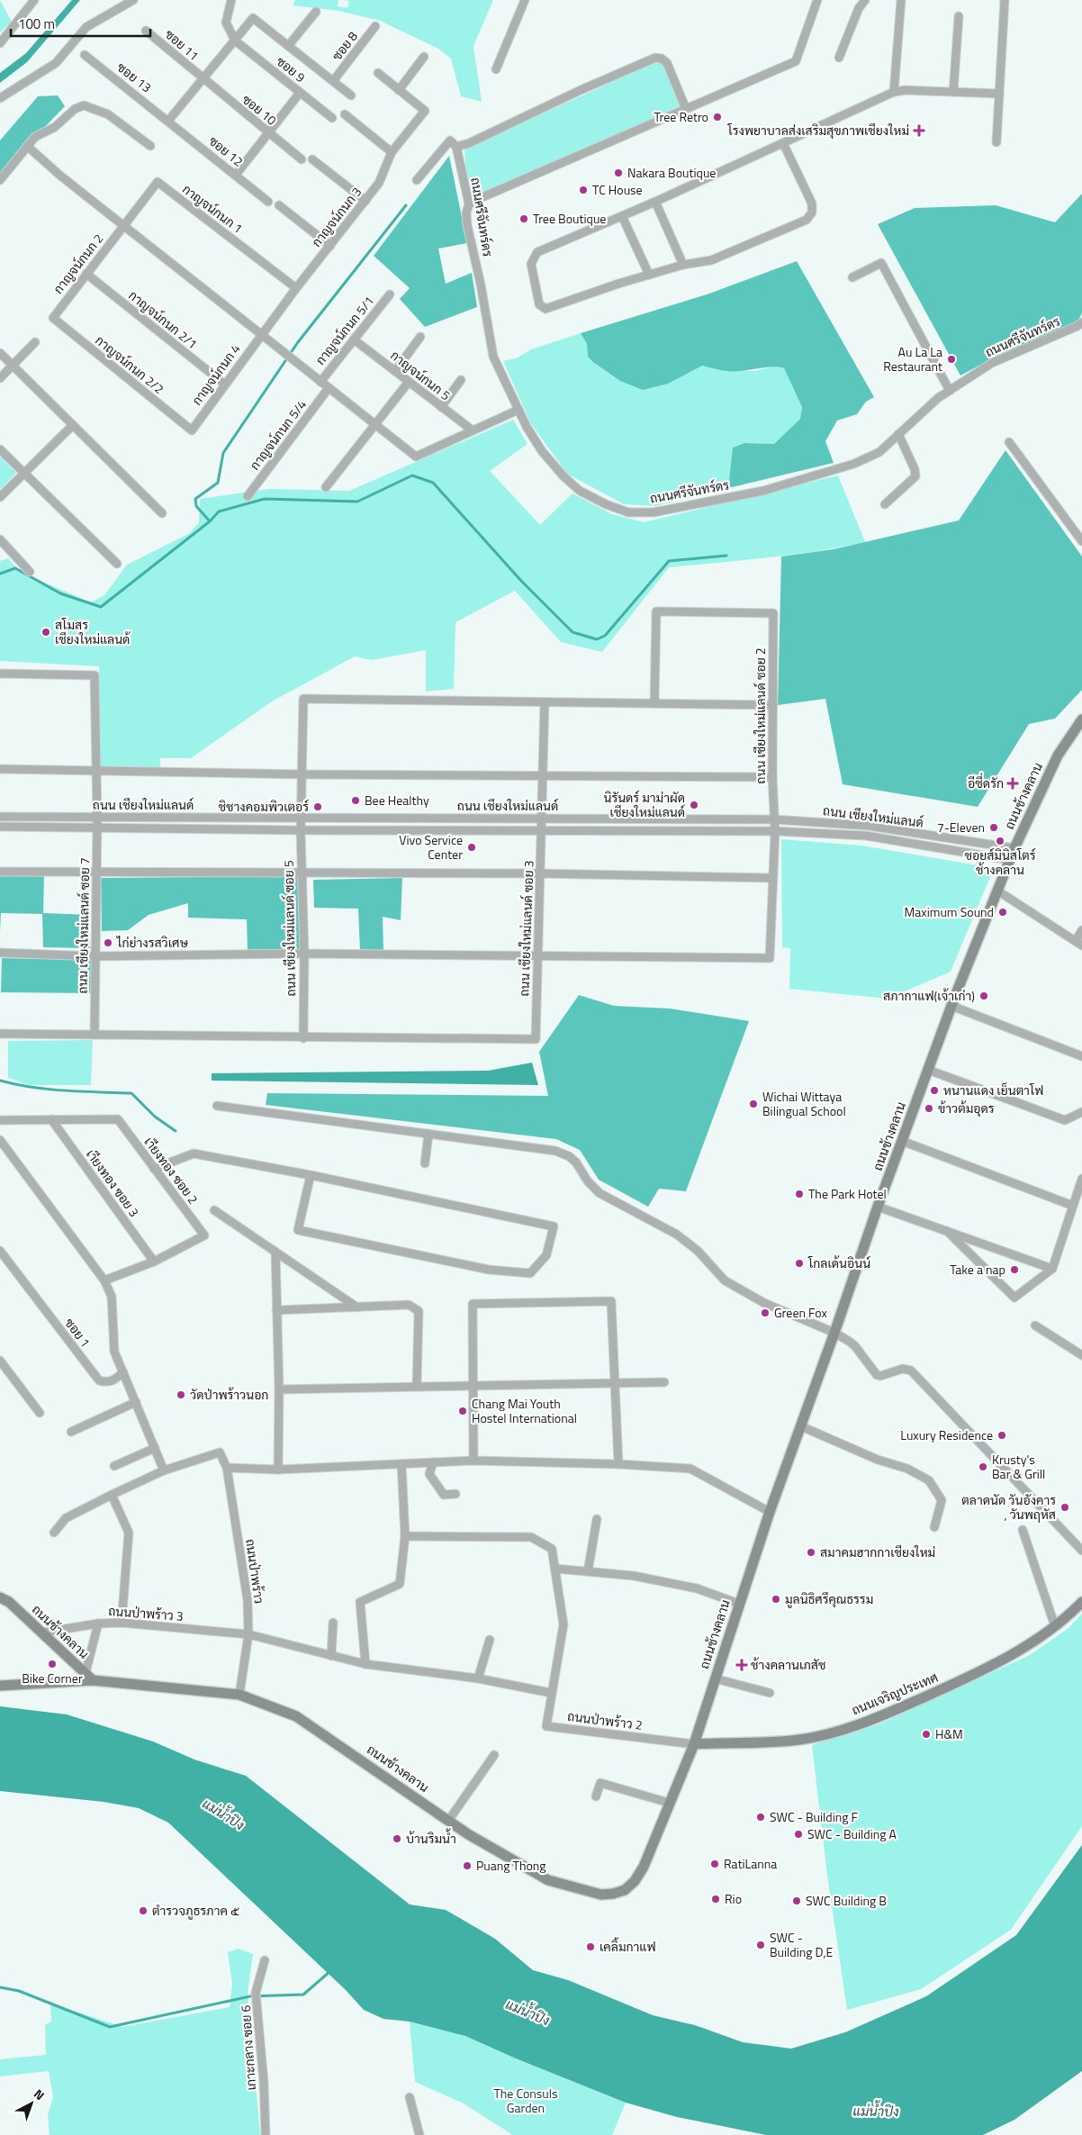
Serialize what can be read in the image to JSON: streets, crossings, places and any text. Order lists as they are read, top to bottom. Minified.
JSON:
{"streets":{"street":["ซอย 11","ซอย 8","ซอย 9","ซอย 13","ซอย 10","ซอย 12","กาญจน์กนก 1","กาญจน์กนก 3","ถนนศรีจันทร์ดร","กาญจน์กนก 2","กาญจน์กนก 2/1","กาญจน์กนก 5/1","กาญจน์กนก 2/2","กาญจน์กนก 4","กาญจน์กนก 5","กาญจน์กนก 5/4","ถนน เชียงใหม่แลนด์ ซอย 2","ถนนช้างคลาน","ถนน เชียงใหม่แลนด์","ถนน เชียงใหม่แลนด์ ซอย 7","ถนน เชียงใหม่แลนด์ ซอย 5","ถนน เชียงใหม่แลนด์ ซอย 3","เาียงทอง ซอย 2","เาียงทอง ซอย 3","ซอย 1","ถนนป่าพร้าว","ถนนป่าพร้าว 3","ถนนเจริญประเทศ","ถนนป่าพร้าว 2","เกาะกลาง ซอย 6"]},"crossings":[["ซอย 11","ซอย 10"],["ซอย 13","ซอย 12"],["กาญจน์กนก 1","กาญจน์กนก 3"],["กาญจน์กนก 1","กาญจน์กนก 2"],["กาญจน์กนก 3","กาญจน์กนก 4"],["กาญจน์กนก 2","กาญจน์กนก 2/1"],["กาญจน์กนก 2","กาญจน์กนก 2/2"],["กาญจน์กนก 2/1","กาญจน์กนก 4"],["กาญจน์กนก 5/1","กาญจน์กนก 5"],["กาญจน์กนก 2/2","กาญจน์กนก 4"],["ถนน เชียงใหม่แลนด์ ซอย 2","ถนน เชียงใหม่แลนด์"],["ถนน เชียงใหม่แลนด์ ซอย 2","ถนน เชียงใหม่แลนด์ ซอย 3"],["ถนนช้างคลาน","ถนน เชียงใหม่แลนด์"],["ถนนช้างคลาน","ถนนป่าพร้าว"],["ถนนช้างคลาน","ถนนป่าพร้าว 3"],["ถนนช้างคลาน","ถนนเจริญประเทศ"],["ถนนช้างคลาน","ถนนป่าพร้าว 2"],["ถนน เชียงใหม่แลนด์","ถนน เชียงใหม่แลนด์ ซอย 7"],["ถนน เชียงใหม่แลนด์","ถนน เชียงใหม่แลนด์ ซอย 5"],["ถนน เชียงใหม่แลนด์","ถนน เชียงใหม่แลนด์ ซอย 3"],["ถนน เชียงใหม่แลนด์ ซอย 5","ถนน เชียงใหม่แลนด์ ซอย 3"],["เาียงทอง ซอย 2","เาียงทอง ซอย 3"],["ถนนป่าพร้าว","ถนนป่าพร้าว 3"],["ถนนป่าพร้าว 3","ถนนป่าพร้าว 2"],["ถนนเจริญประเทศ","ถนนป่าพร้าว 2"]],"water":["แม่น้ำปิง"],"parks":["The Consuls Garden"],"places":{"other":["Tree Retro","Nakara Boutique","TC House","Tree Boutique","Au La La Restaurant","สโมสร เชียงใหม่แลนด้","Bee Healthy","นิรันดร์ มาม่าผัด เชียงใหม่แลนด์","ชิชางคอมพิวเตอร์","7-Eleven","ชอยส์มินิสโตร์ ช้างคลาน","Vivo Service Center","Maximum Sound","ไก่ย่างรสวิเศษ","สภากาแฟ(เจ้าเก่า)","หนานแดง เย็นตาโฟ","Wichai Wittaya Bilingual School","ข้าวต้มอุดร","The Park Hotel","โกลเด้นอินน์","Take a nap","Green Fox","วัดป่าพร้าวนอก","Chang Mai Youth Hostel International","Luxury Residence","Krusty's Bar & Grill","ตลาดนัด วันอังคาร , วันพฤหัส","สมาคมฮากกาเชียงใหม่","มูลนิธิศรีคุณธรรม","Bike Corner","H&M","SWC - Building F","SWC - Building A","บ้านริมน้ำ","RatiLanna","Puang Thong","Rio","SWC Building B","ตำรวจภูธรภาค ๕","SWC - Building D,E","เคลิ้มกาแฟ"],"health":["โรงพยาบาลส่งเสริมสุขภาพเชียงใหม่","อีซี่ดรัก","ช้างคลานเภสัช"]},"scale_bar":"100 m","north":"top right"}
